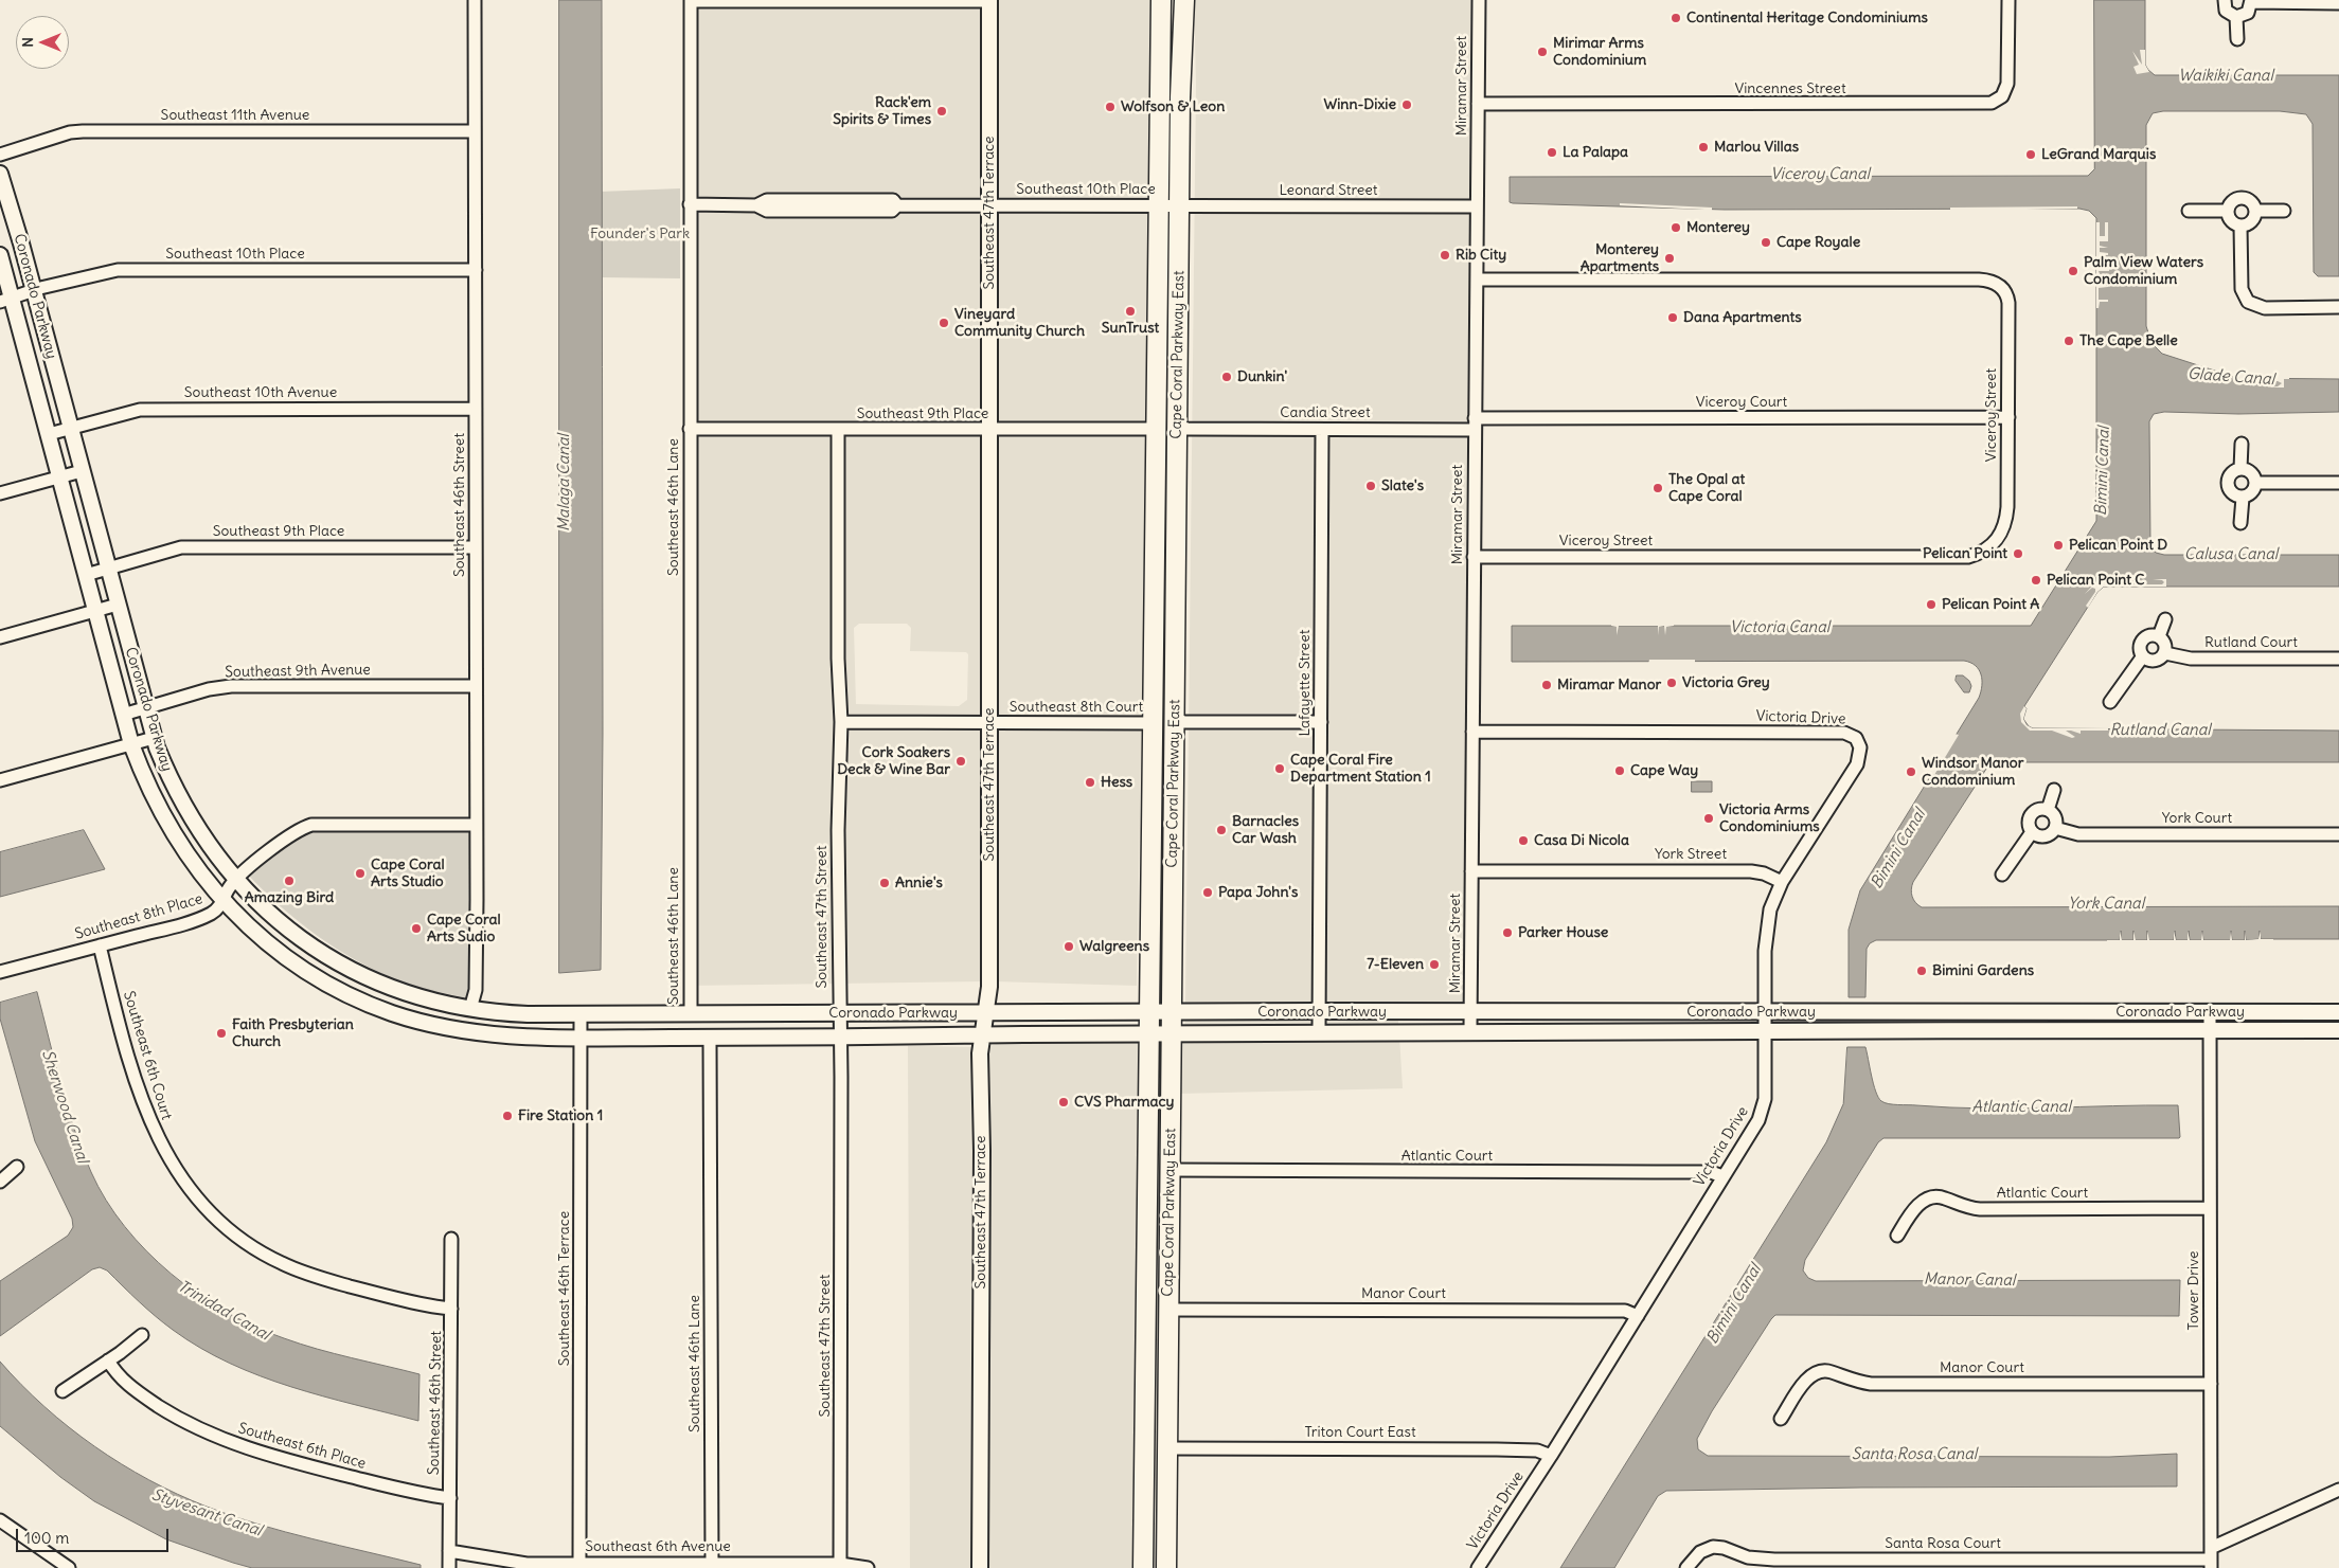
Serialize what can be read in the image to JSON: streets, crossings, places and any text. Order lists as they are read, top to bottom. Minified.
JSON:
{"streets":{"main road":["Cape Coral Parkway East"],"street":["Miramar Street","Vincennes Street","Southeast 11th Avenue","Southeast 10th Place","Leonard Street","Southeast 47th Terrace","Coronado Parkway","Southeast 10th Avenue","Viceroy Court","Candia Street","Southeast 9th Place","Viceroy Street","Southeast 46th Street","Southeast 46th Lane","Rutland Court","Southeast 9th Avenue","Lafayette Street","Southeast 8th Court","Victoria Drive","York Court","York Street","Southeast 8th Place","Southeast 47th Street","Southeast 6th Court","Atlantic Court","Southeast 46th Terrace","Tower Drive","Manor Court","Triton Court East","Southeast 6th Place","Santa Rosa Court","Southeast 6th Avenue"]},"crossings":[["Miramar Street","Vincennes Street"],["Miramar Street","Leonard Street"],["Miramar Street","Coronado Parkway"],["Miramar Street","Viceroy Court"],["Miramar Street","Candia Street"],["Miramar Street","Viceroy Street"],["Miramar Street","Victoria Drive"],["Miramar Street","York Street"],["Southeast 11th Avenue","Southeast 46th Street"],["Southeast 10th Place","Leonard Street"],["Southeast 10th Place","Southeast 47th Terrace"],["Southeast 10th Place","Coronado Parkway"],["Southeast 10th Place","Cape Coral Parkway East"],["Southeast 10th Place","Southeast 46th Street"],["Southeast 10th Place","Southeast 46th Lane"],["Leonard Street","Cape Coral Parkway East"],["Southeast 47th Terrace","Coronado Parkway"],["Southeast 47th Terrace","Southeast 9th Place"],["Southeast 47th Terrace","Southeast 8th Court"],["Coronado Parkway","Cape Coral Parkway East"],["Coronado Parkway","Southeast 10th Avenue"],["Coronado Parkway","Southeast 9th Place"],["Coronado Parkway","Southeast 46th Street"],["Coronado Parkway","Southeast 46th Lane"],["Coronado Parkway","Southeast 9th Avenue"],["Coronado Parkway","Lafayette Street"],["Coronado Parkway","Victoria Drive"],["Coronado Parkway","Southeast 8th Place"],["Coronado Parkway","Southeast 47th Street"],["Coronado Parkway","Southeast 46th Terrace"],["Coronado Parkway","Tower Drive"],["Cape Coral Parkway East","Candia Street"],["Cape Coral Parkway East","Southeast 9th Place"],["Cape Coral Parkway East","Southeast 8th Court"],["Cape Coral Parkway East","Atlantic Court"],["Cape Coral Parkway East","Manor Court"],["Cape Coral Parkway East","Triton Court East"],["Southeast 10th Avenue","Southeast 46th Street"],["Viceroy Court","Candia Street"],["Viceroy Court","Viceroy Street"],["Candia Street","Lafayette Street"],["Southeast 9th Place","Southeast 46th Street"],["Southeast 9th Place","Southeast 46th Lane"],["Southeast 9th Place","Southeast 47th Street"],["Southeast 46th Street","Southeast 9th Avenue"],["Southeast 46th Street","Southeast 8th Place"],["Southeast 46th Street","Southeast 6th Court"],["Southeast 46th Street","Southeast 6th Place"],["Southeast 46th Street","Southeast 6th Avenue"],["Southeast 46th Lane","Southeast 6th Avenue"],["Southeast 8th Court","Southeast 47th Street"],["Victoria Drive","York Street"],["Victoria Drive","Atlantic Court"],["Victoria Drive","Manor Court"],["Victoria Drive","Triton Court East"],["Southeast 8th Place","Southeast 6th Court"],["Southeast 47th Street","Southeast 6th Avenue"],["Atlantic Court","Tower Drive"],["Southeast 46th Terrace","Southeast 6th Avenue"],["Tower Drive","Manor Court"],["Tower Drive","Santa Rosa Court"]],"water":["Waikiki Canal","Viceroy Canal","Glade Canal","Bimini Canal","Malaga Canal","Calusa Canal","Victoria Canal","Rutland Canal","York Canal","Sherwood Canal","Atlantic Canal","Manor Canal","Trinidad Canal","Santa Rosa Canal","Styvesant Canal"],"parks":["Founder's Park"],"places":["Continental Heritage Condominiums","Mirimar Arms Condominium","Winn-Dixie","Wolfson & Leon","Rack'em Spirits & Times","Marlou Villas","La Palapa","LeGrand Marquis","Monterey","Cape Royale","Rib City","Monterey Apartments","Palm View Waters Condominium","SunTrust","Dana Apartments","Vineyard Community Church","The Cape Belle","Dunkin'","Slate's","The Opal at Cape Coral","Pelican Point D","Pelican Point","Pelican Point C","Pelican Point A","Victoria Grey","Miramar Manor","Cork Soakers Deck & Wine Bar","Cape Coral Fire Department Station 1","Cape Way","Windsor Manor Condominium","Hess","Victoria Arms Condominiums","Barnacles Car Wash","Casa Di Nicola","Cape Coral Arts Studio","Amazing Bird","Annie's","Papa John's","Cape Coral Arts Sudio","Parker House","Walgreens","7-Eleven","Bimini Gardens","Faith Presbyterian Church","CVS Pharmacy","Fire Station 1"],"scale_bar":"100 m","north":"left"}
